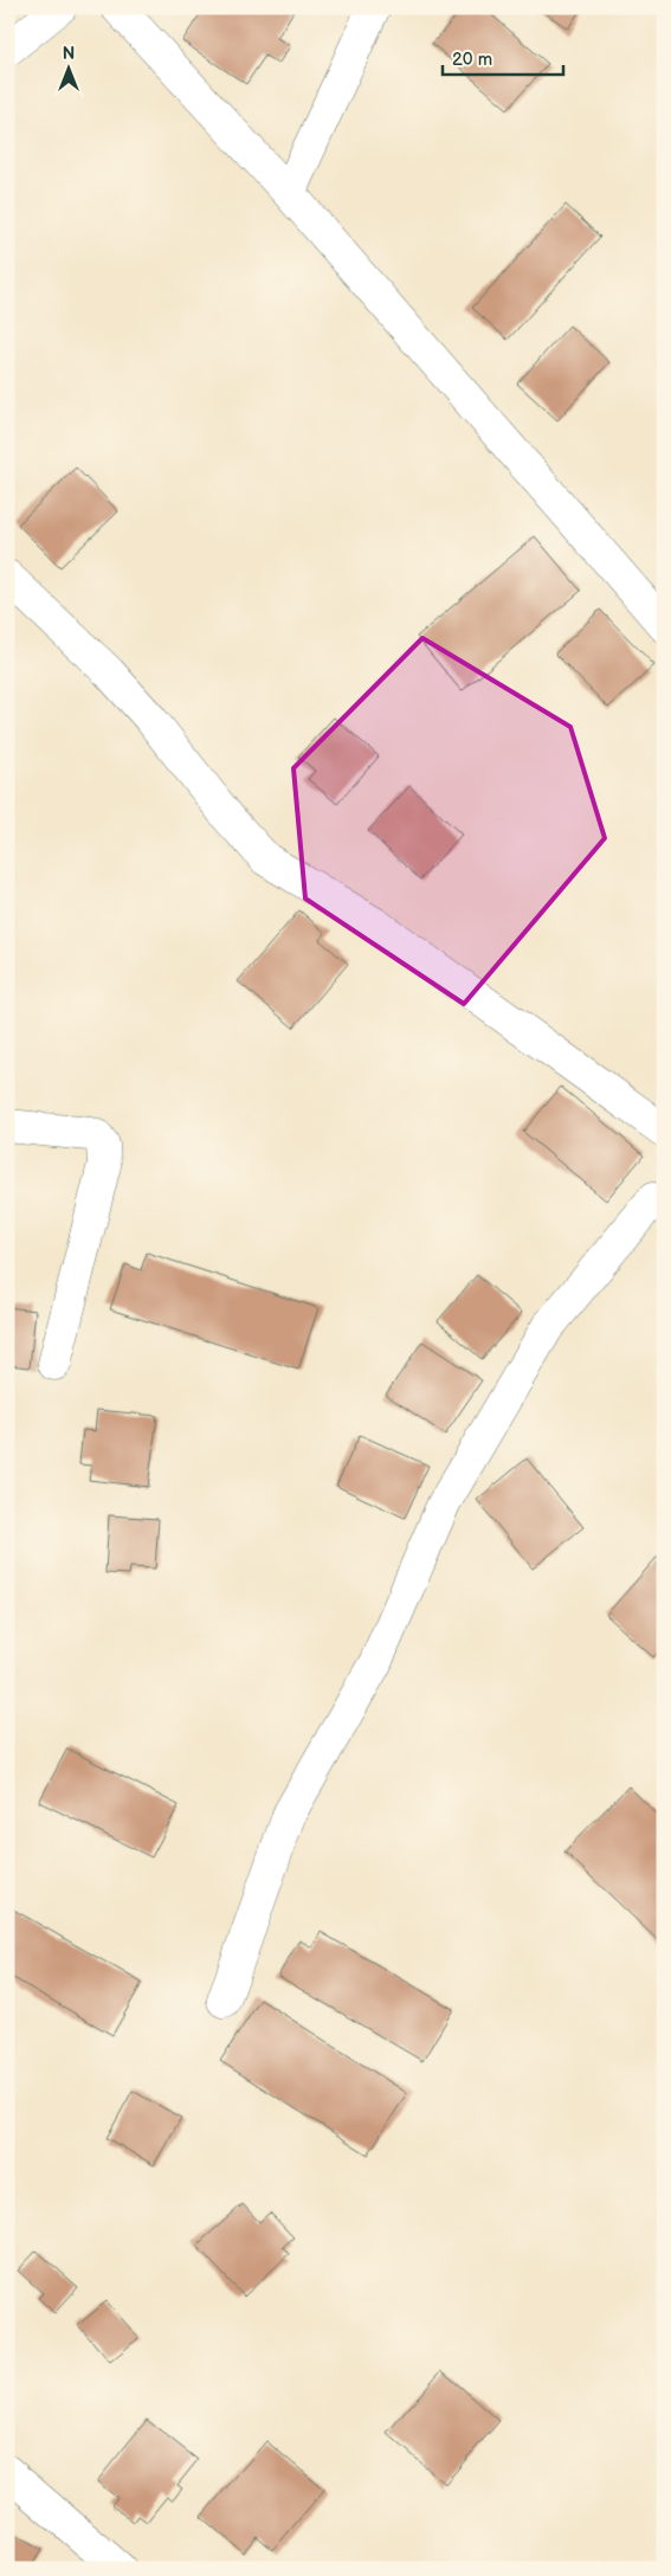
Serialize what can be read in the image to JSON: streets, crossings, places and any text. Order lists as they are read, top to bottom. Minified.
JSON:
{"scale_bar":"20 m","north":"top"}
